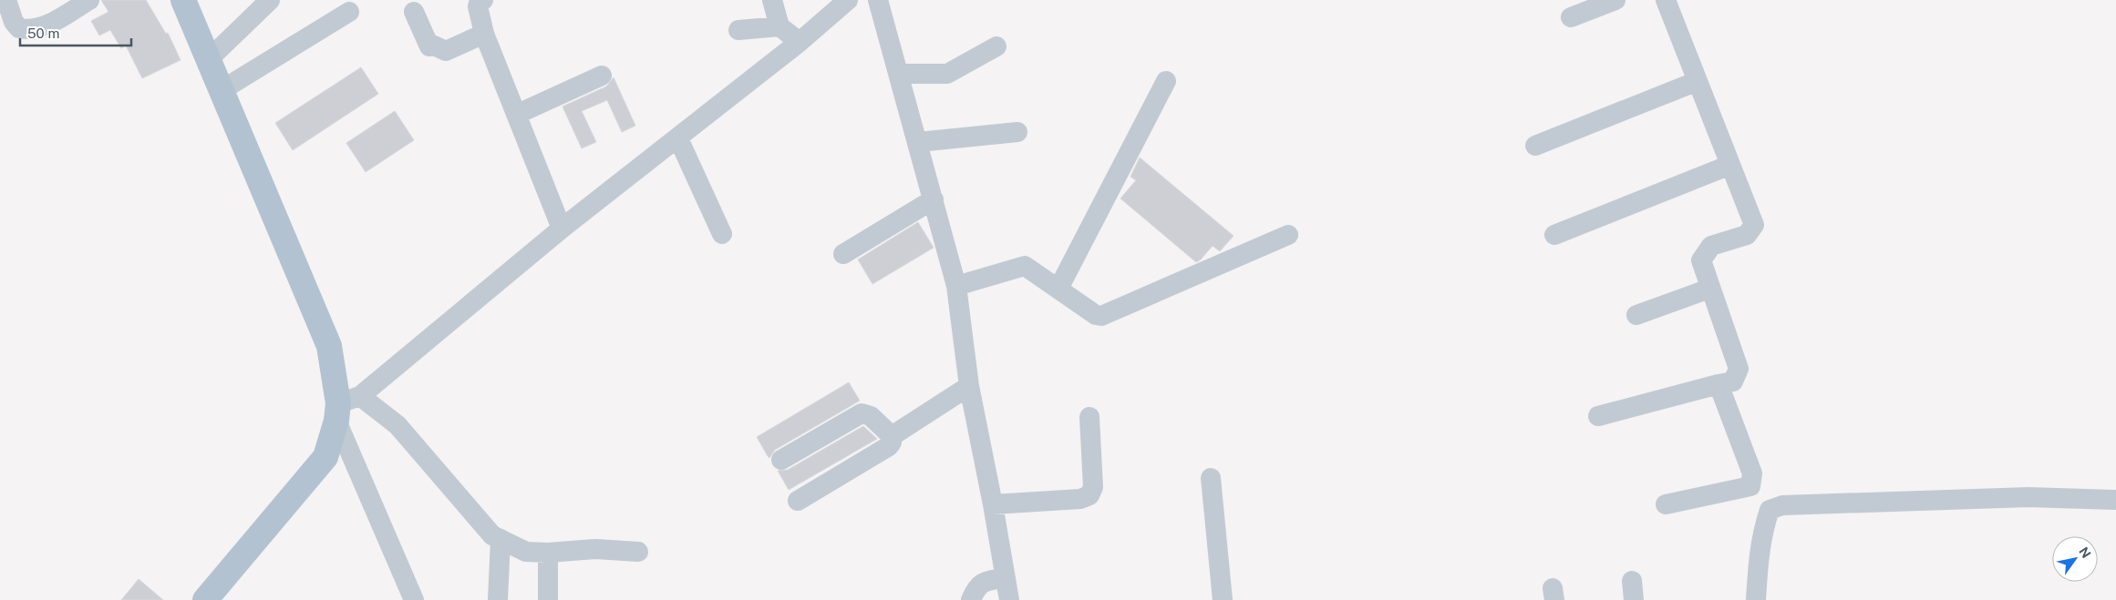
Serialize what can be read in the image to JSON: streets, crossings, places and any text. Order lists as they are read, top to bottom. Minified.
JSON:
{"scale_bar":"50 m","north":"top right"}
